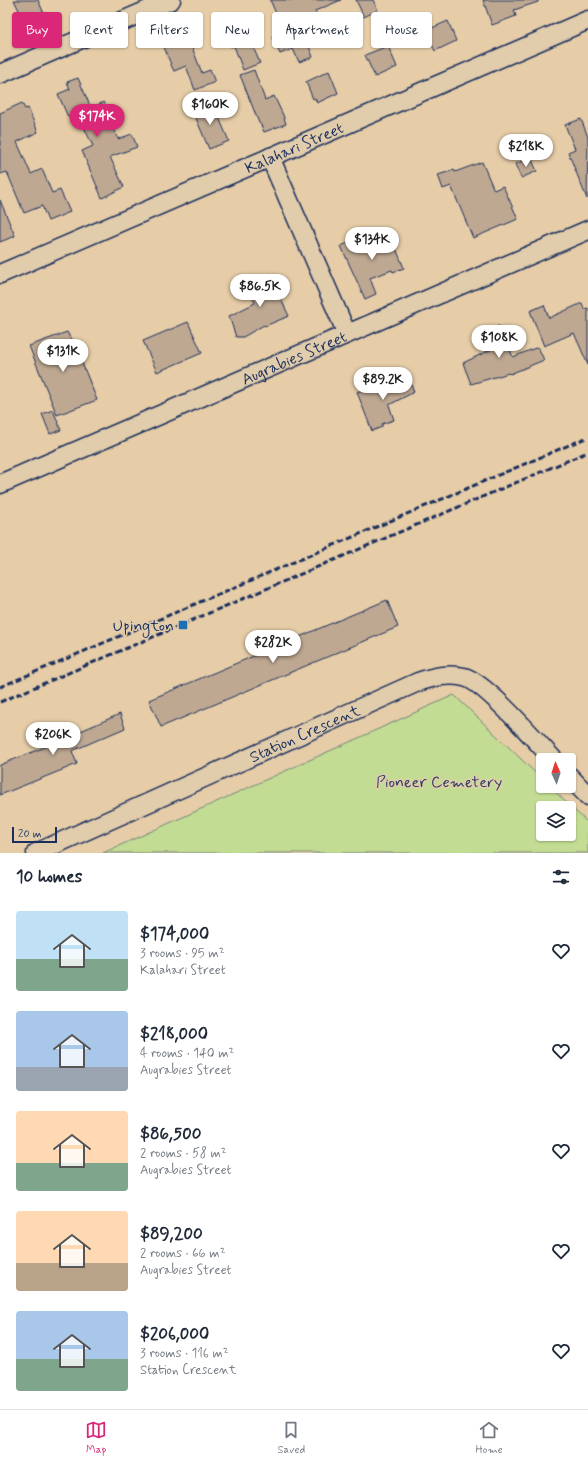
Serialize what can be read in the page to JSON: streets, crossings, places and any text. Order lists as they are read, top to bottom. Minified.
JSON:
{"streets":{"street":["Kalahari Street","Augrabies Street","Station Crescent"]},"parks":["Pioneer Cemetery"],"places":{"transit":["Upington"]},"scale_bar":"20 m","north":"top","page":{"chip":["Buy","Rent","Filters","New","Apartment","House"],"price":["$160K","$174K","$218K","$134K","$86.5K","$108K","$131K","$89.2K","$282K","$206K"],"scale":"20 m","heading":"10 homes","list":[{"name":"$174,000","note":"3 rooms · 95 m² · Kalahari Street"},{"name":"$218,000","note":"4 rooms · 140 m² · Augrabies Street"},{"name":"$86,500","note":"2 rooms · 58 m² · Augrabies Street"},{"name":"$89,200","note":"2 rooms · 66 m² · Augrabies Street"},{"name":"$206,000","note":"3 rooms · 116 m² · Station Crescent"}],"tabs":["Map","Saved","Home"]}}
